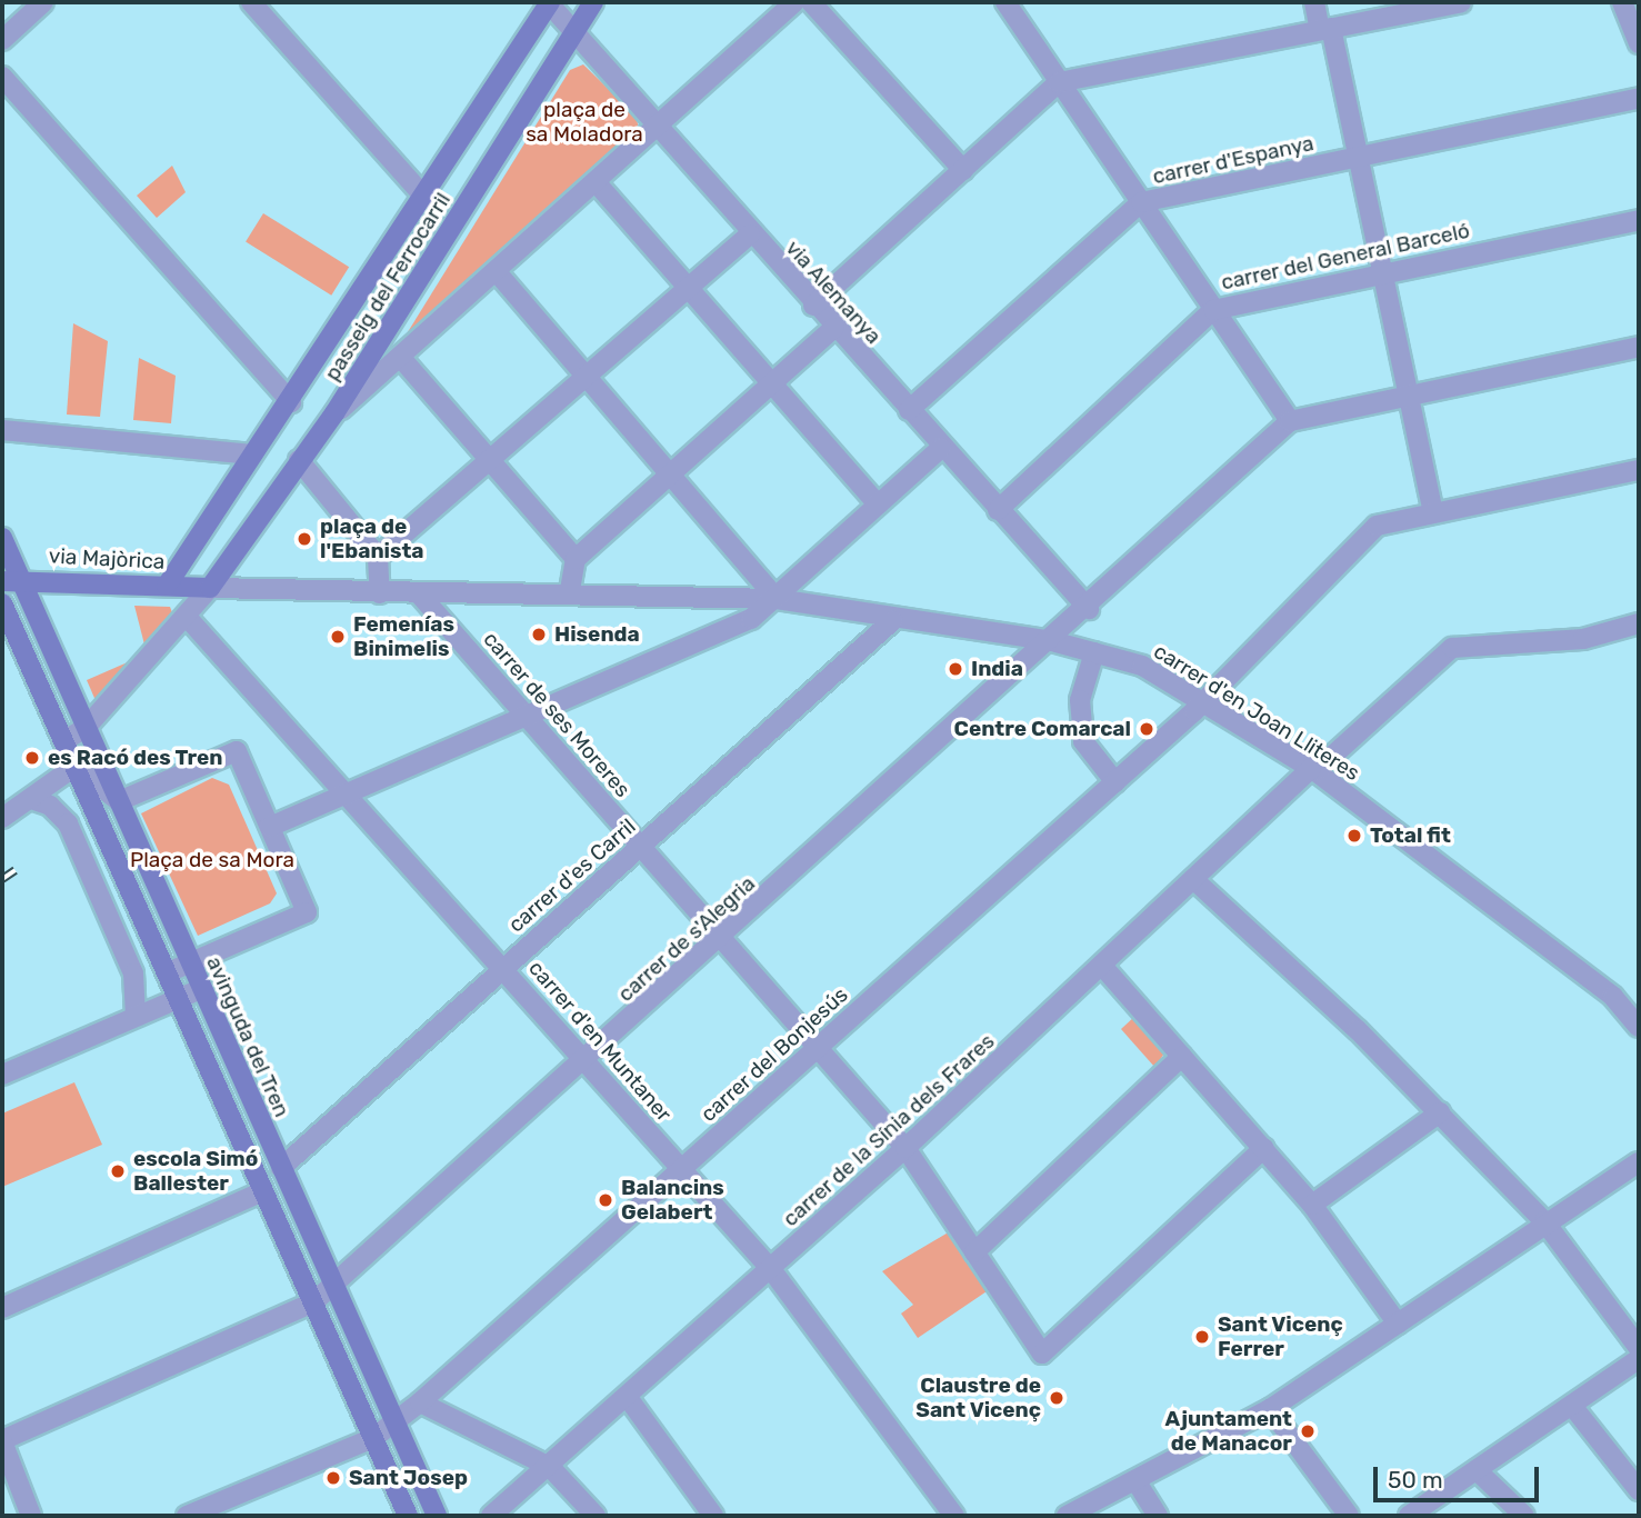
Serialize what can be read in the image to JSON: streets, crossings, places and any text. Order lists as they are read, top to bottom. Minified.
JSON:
{"streets":{"main road":["passeig del Ferrocarril","via Majòrica","avinguda del Tren"],"street":["carrer d'Espanya","carrer del General Barceló","via Alemanya","carrer d'en Joan Lliteres","carrer de ses Moreres","carrer d'es Carril","carrer de s'Alegria","carrer d'en Muntaner","carrer del Bonjesús","carrer de la Sínia dels Frares"]},"crossings":[["carrer d'Espanya","via Alemanya"],["carrer del General Barceló","via Alemanya"],["passeig del Ferrocarril","via Alemanya"],["passeig del Ferrocarril","via Majòrica"],["passeig del Ferrocarril","carrer d'en Joan Lliteres"],["via Alemanya","carrer de s'Alegria"],["via Majòrica","carrer d'en Joan Lliteres"],["via Majòrica","avinguda del Tren"],["carrer d'en Joan Lliteres","carrer de ses Moreres"],["carrer d'en Joan Lliteres","carrer d'es Carril"],["carrer d'en Joan Lliteres","carrer de s'Alegria"],["carrer d'en Joan Lliteres","carrer del Bonjesús"],["carrer d'en Joan Lliteres","carrer de la Sínia dels Frares"],["carrer de ses Moreres","carrer d'es Carril"],["carrer de ses Moreres","carrer de s'Alegria"],["carrer de ses Moreres","carrer del Bonjesús"],["carrer de ses Moreres","carrer de la Sínia dels Frares"],["carrer d'es Carril","avinguda del Tren"],["carrer d'es Carril","carrer d'en Muntaner"],["carrer de s'Alegria","avinguda del Tren"],["carrer de s'Alegria","carrer d'en Muntaner"],["avinguda del Tren","carrer del Bonjesús"],["carrer d'en Muntaner","carrer del Bonjesús"],["carrer d'en Muntaner","carrer de la Sínia dels Frares"]],"parks":["plaça de sa Moladora","Plaça de sa Mora"],"places":["plaça de l'Ebanista","Hisenda","Femenías Binimelis","India","Centre Comarcal","es Racó des Tren","Total fit","escola Simó Ballester","Balancins Gelabert","Sant Vicenç Ferrer","Claustre de Sant Vicenç","Ajuntament de Manacor","Sant Josep"],"scale_bar":"50 m"}
